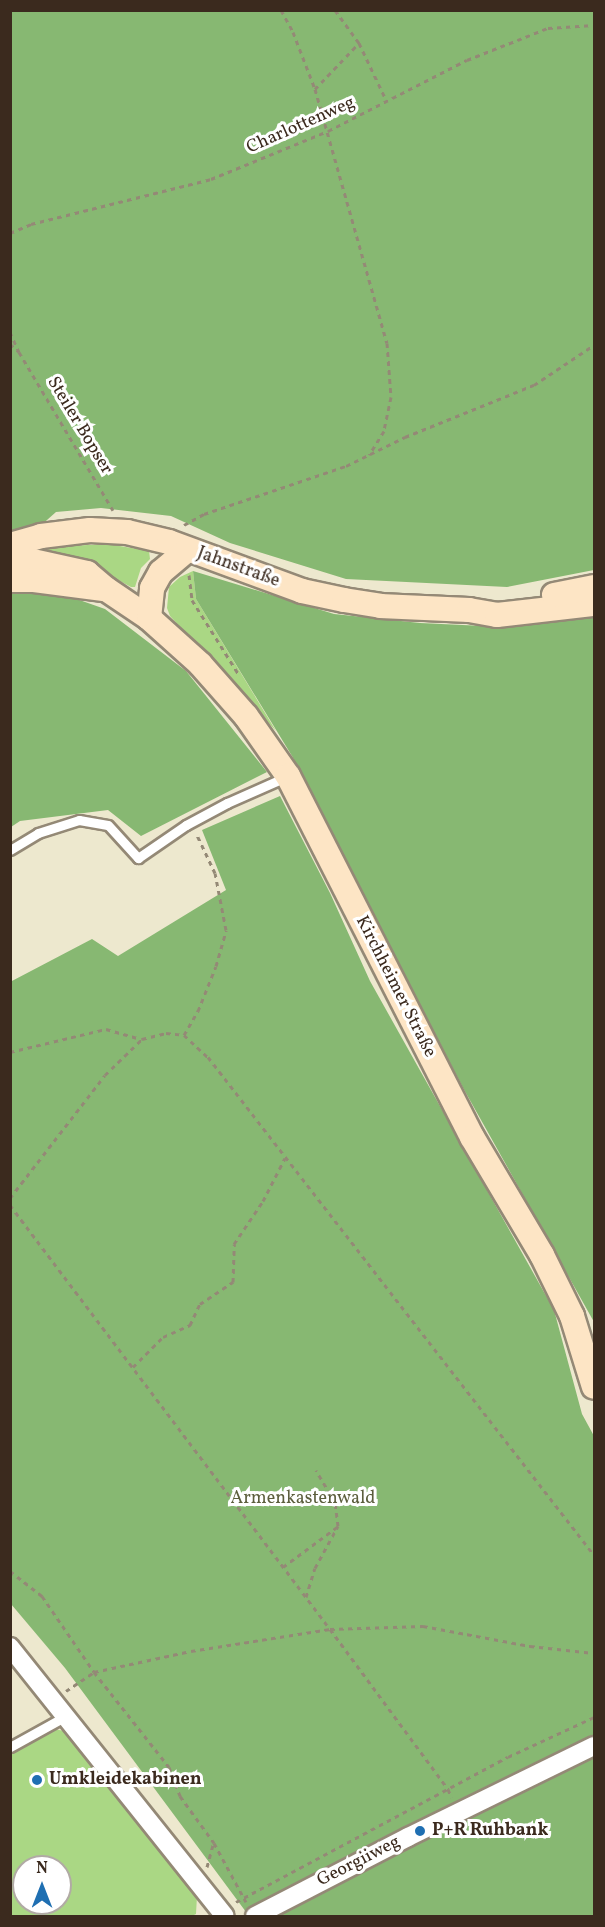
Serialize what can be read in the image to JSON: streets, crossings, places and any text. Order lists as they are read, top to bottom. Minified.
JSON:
{"streets":{"main road":["Jahnstraße","Kirchheimer Straße"],"street":["Georgiiweg"],"path":["Charlottenweg","Steiler Bopser"]},"crossings":[["Steiler Bopser","Jahnstraße"]],"parks":["Armenkastenwald"],"places":["Umkleidekabinen","P+R Ruhbank"],"north":"top"}
